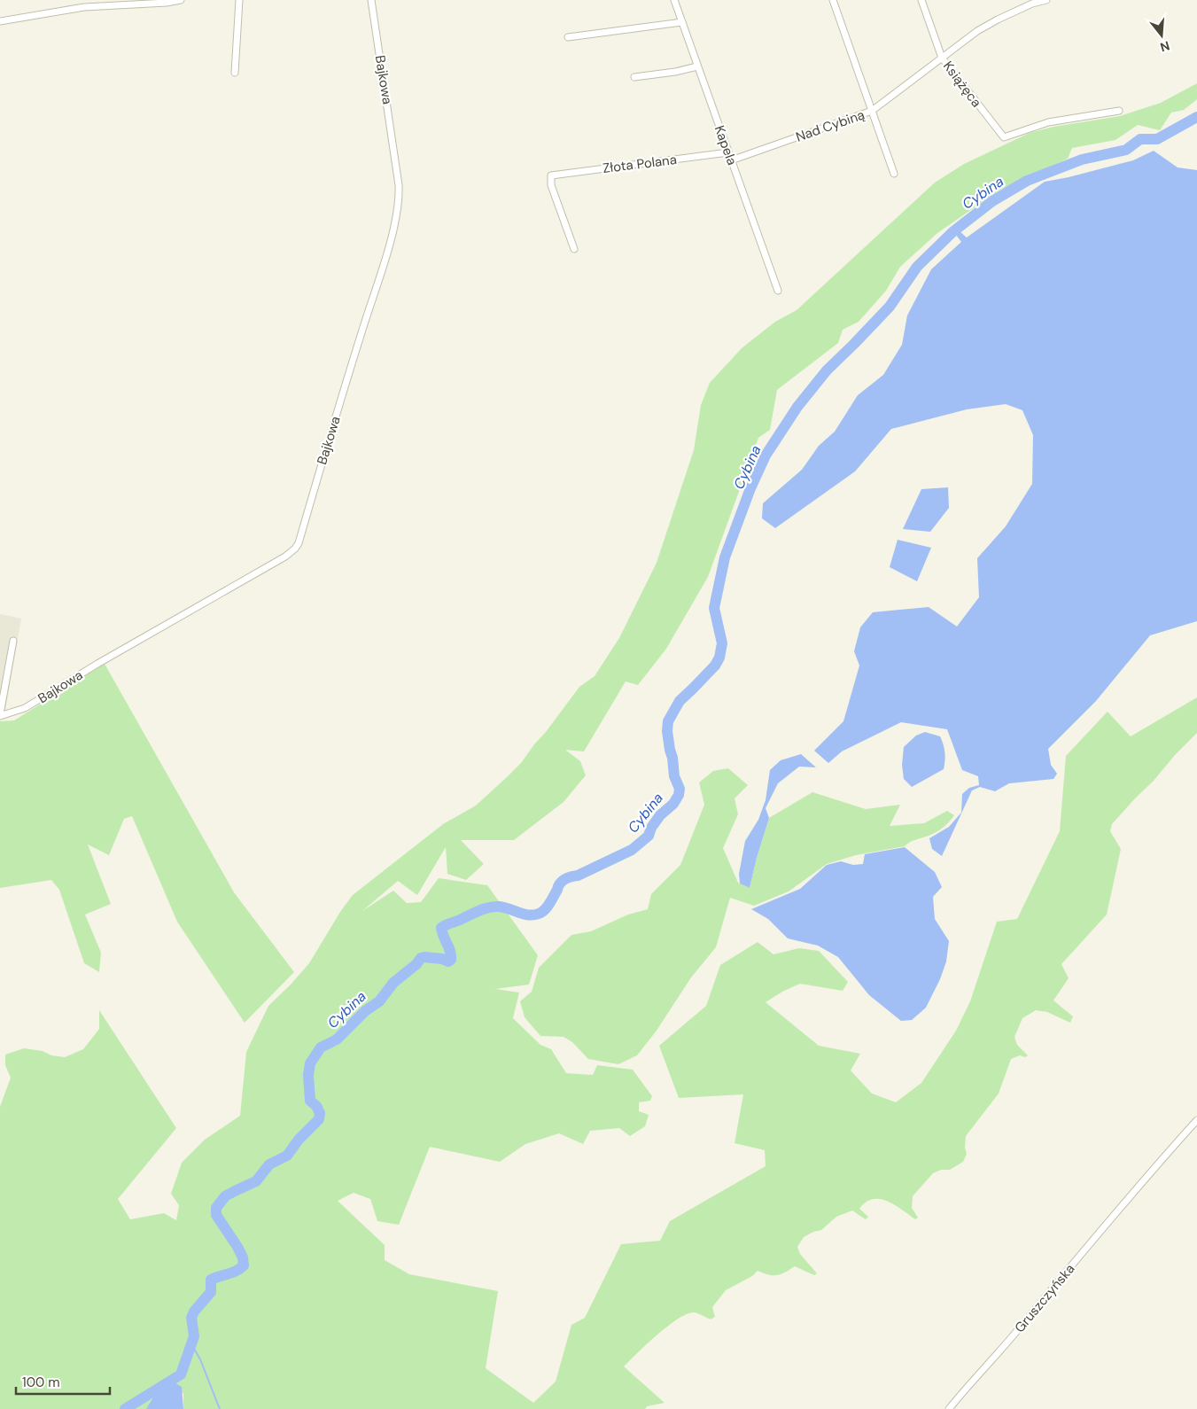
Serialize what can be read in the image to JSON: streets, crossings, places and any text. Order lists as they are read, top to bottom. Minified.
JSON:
{"streets":{"street":["Bajkowa","Książęca","Nad Cybiną","Kapela","Złota Polana","Gruszczyńska"]},"crossings":[["Książęca","Nad Cybiną"],["Nad Cybiną","Kapela"],["Kapela","Złota Polana"]],"water":["Cybina"],"scale_bar":"100 m","north":"bottom"}
